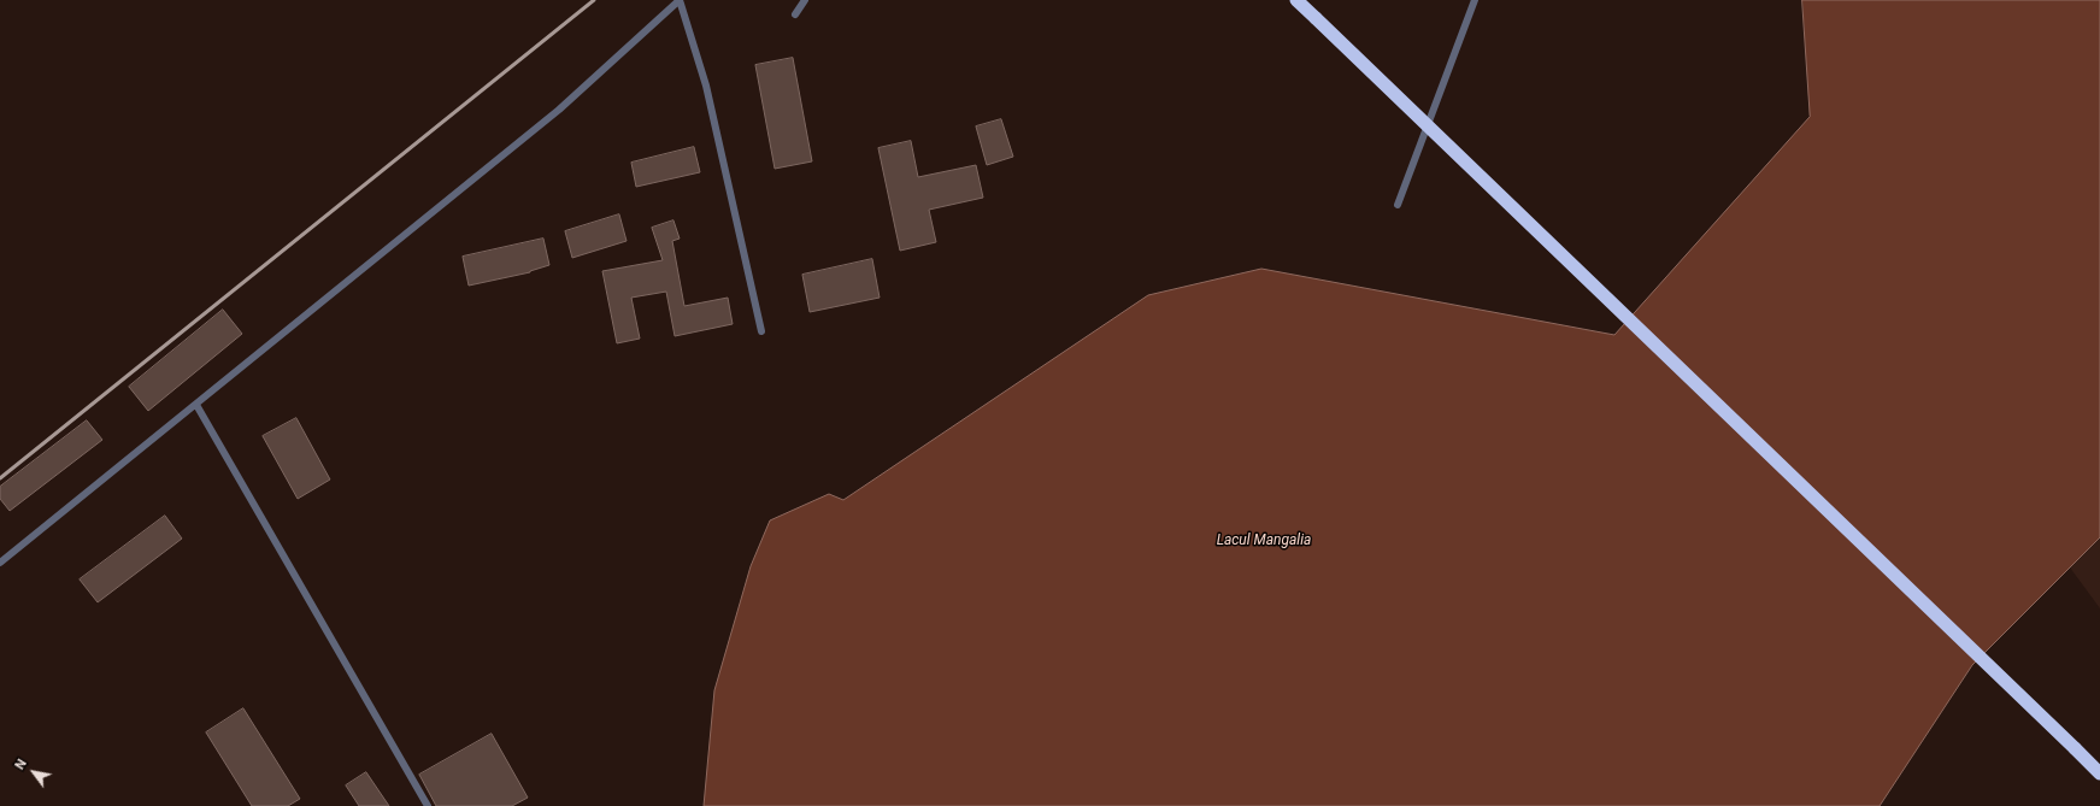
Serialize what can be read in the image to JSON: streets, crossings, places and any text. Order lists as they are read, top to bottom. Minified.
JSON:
{"water":["Lacul Mangalia"],"north":"top left"}
